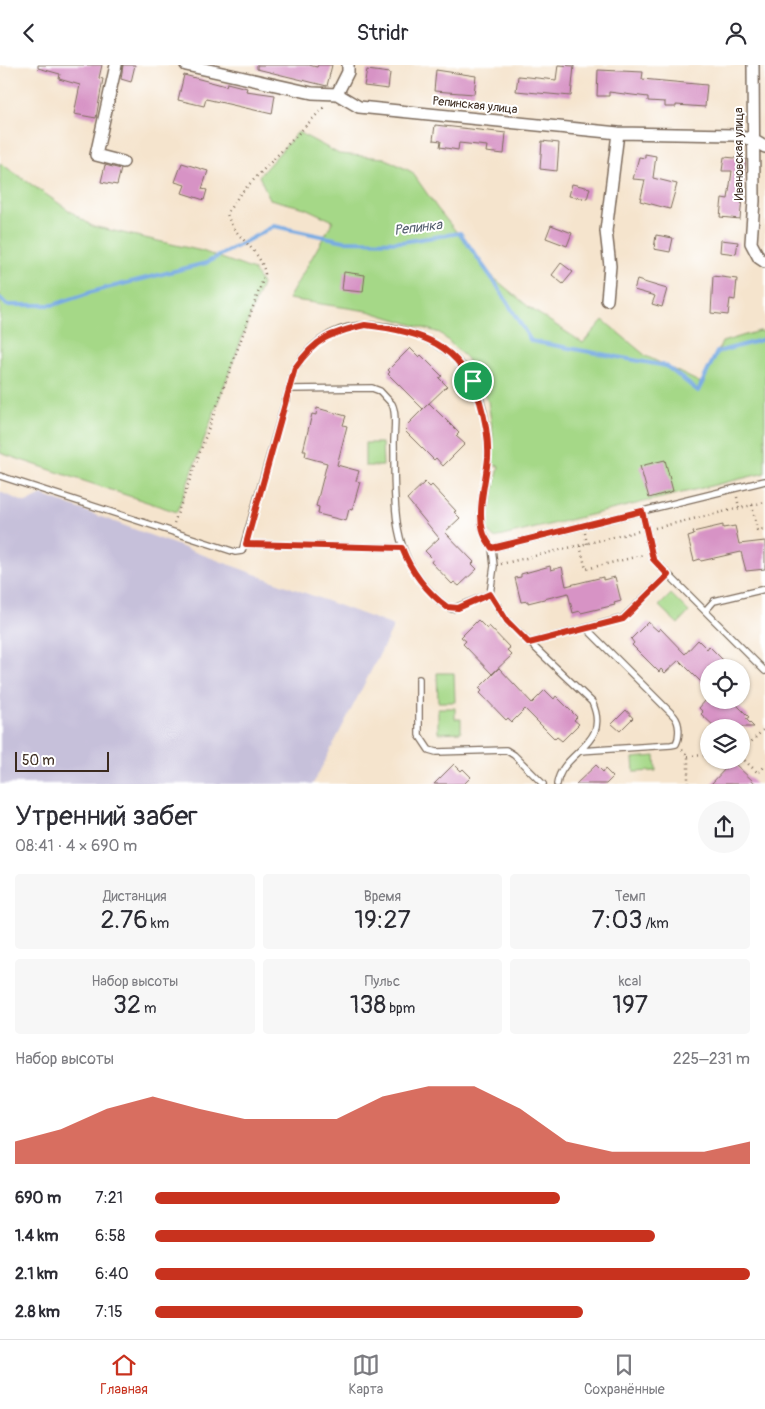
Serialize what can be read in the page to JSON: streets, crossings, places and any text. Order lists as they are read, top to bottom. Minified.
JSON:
{"streets":{"street":["Репинская улица","Ивановская улица"]},"crossings":[["Репинская улица","Ивановская улица"]],"water":["Репинка"],"scale_bar":"50 m","page":{"header":"Stridr","scale":"50 m","heading":["Утренний забег","08:41 · 4 × 690 m"],"stats":[["Дистанция","2.76 km"],["Время","19:27"],["Темп","7:03 /km"],["Набор высоты","32 m"],["Пульс","138 bpm"],["kcal","197"]],"chart":["Набор высоты","225–231 m"],"list":[{"name":"690 m","note":"7:21"},{"name":"1.4 km","note":"6:58"},{"name":"2.1 km","note":"6:40"},{"name":"2.8 km","note":"7:15"}],"tabs":["Главная","Карта","Сохранённые"]}}
